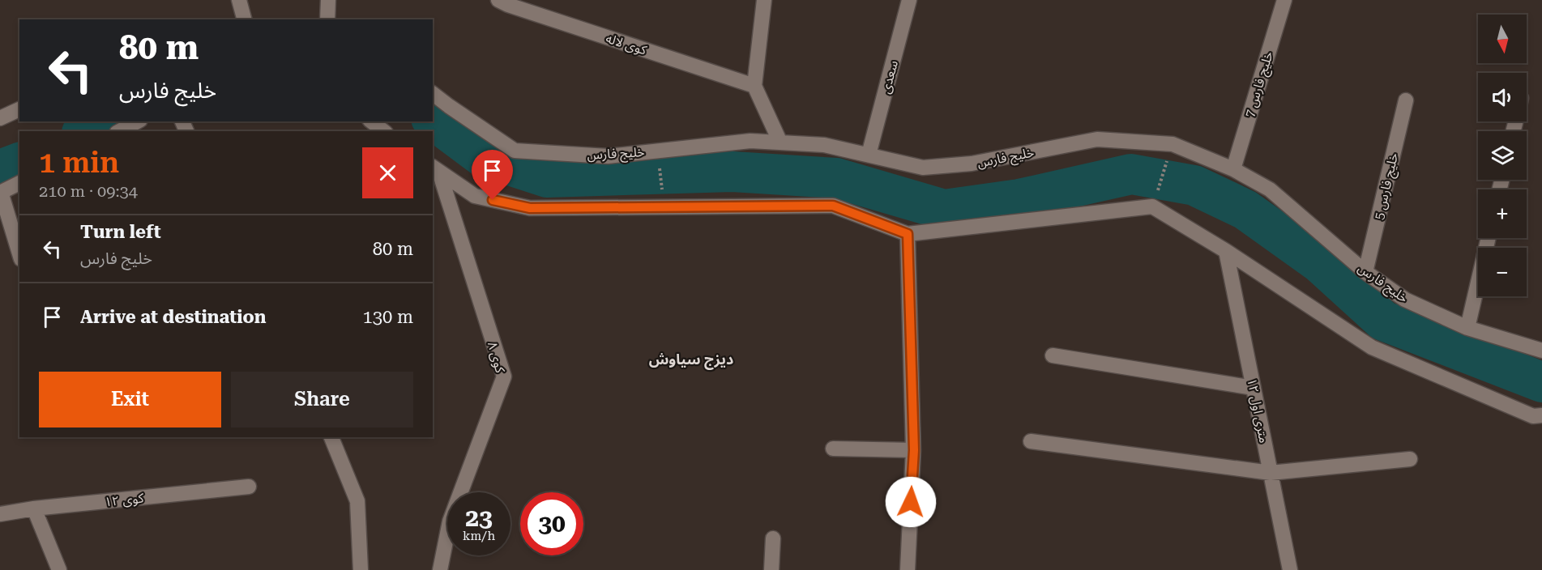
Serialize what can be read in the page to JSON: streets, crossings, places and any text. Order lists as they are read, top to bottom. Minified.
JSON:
{"streets":{"street":["کوی لاله","سعدی","خلیج فارس 7","خلیج فارس","خلیج فارس 5","کوی ۸","۱۲ متری اول","کوی ۱۲"]},"crossings":[["سعدی","خلیج فارس"],["خلیج فارس 7","خلیج فارس"],["خلیج فارس","خلیج فارس 5"]],"districts":["دیزج سیاوش"],"north":"bottom","page":{"map_buttons":["+","−"],"turn":["80 m","خلیج فارس"],"heading":["1 min","210 m · 09:34"],"list":[{"name":"Turn left","note":"خلیج فارس","value":"80 m"},{"name":"Arrive at destination","value":"130 m"}],"buttons":["Exit","Share"],"speed":"23 km/h","limit":"30"}}
